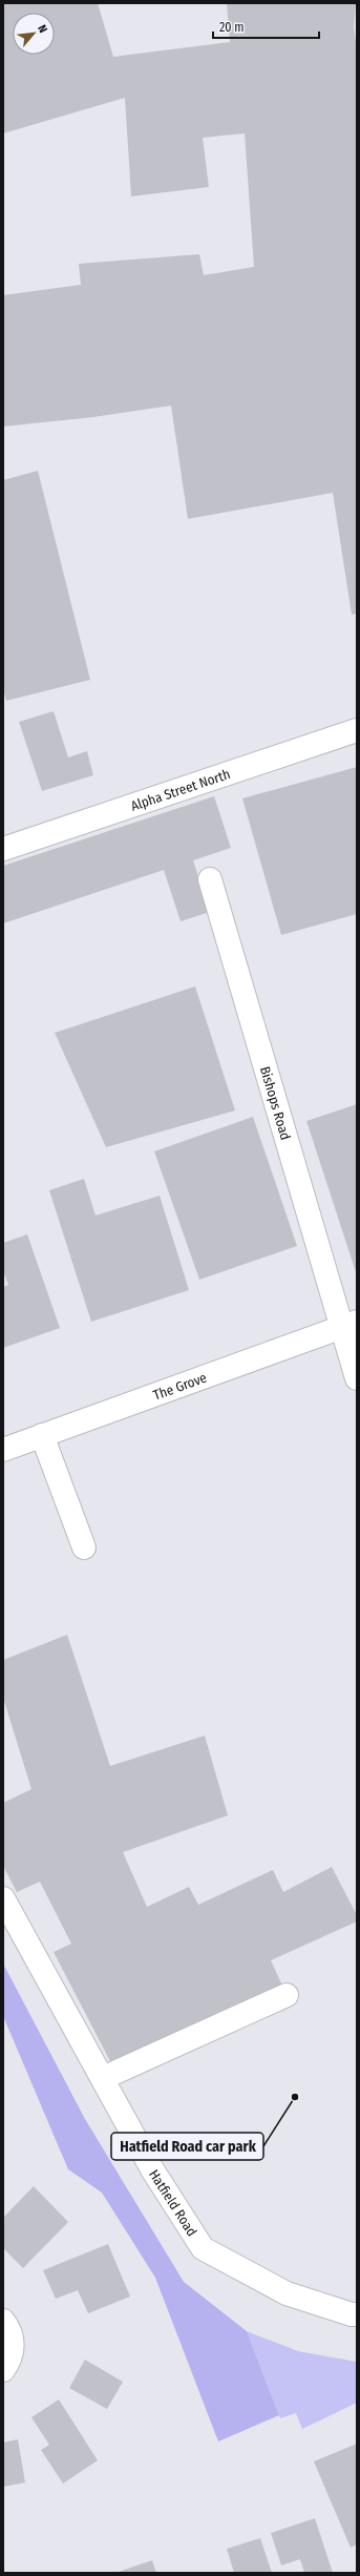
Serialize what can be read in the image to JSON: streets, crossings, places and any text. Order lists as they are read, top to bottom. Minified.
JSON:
{"streets":{"street":["Alpha Street North","Bishops Road","The Grove","Hatfield Road"]},"crossings":[["Bishops Road","The Grove"]],"places":["Hatfield Road car park"],"scale_bar":"20 m","north":"top right"}
